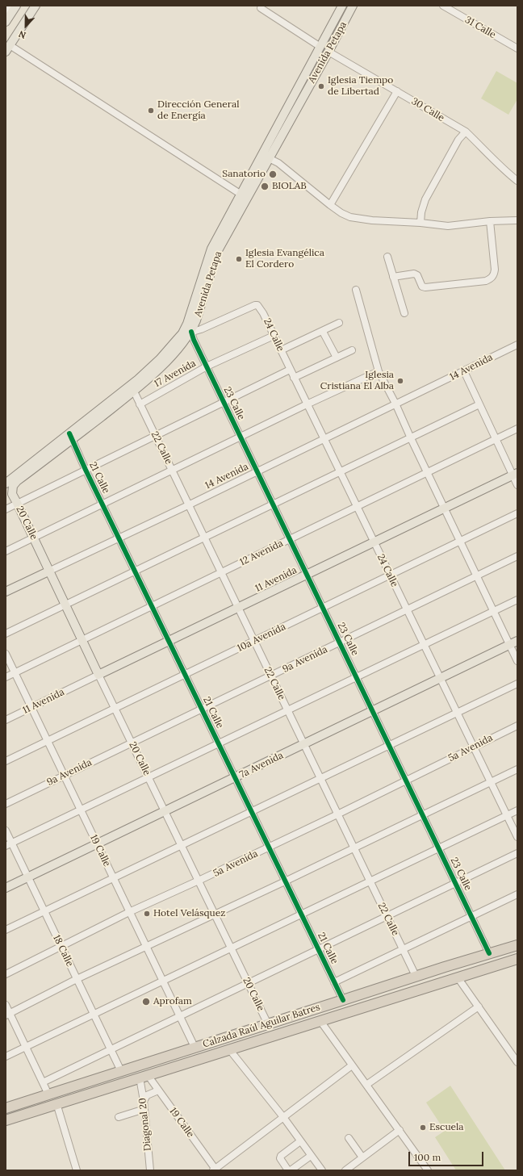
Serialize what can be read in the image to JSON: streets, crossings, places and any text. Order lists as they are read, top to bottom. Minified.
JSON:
{"streets":{"highway":["Calzada Raúl Aguilar Batres"],"main road":["Avenida Petapa","14 Avenida","20 Calle","11 Avenida","7a Avenida"],"street":["31 Calle","30 Calle","24 Calle","17 Avenida","23 Calle","22 Calle","21 Calle","12 Avenida","10a Avenida","9a Avenida","5a Avenida","19 Calle","18 Calle","Diagonal 20"]},"crossings":[["Avenida Petapa","30 Calle"],["Avenida Petapa","24 Calle"],["Avenida Petapa","23 Calle"],["Avenida Petapa","22 Calle"],["Avenida Petapa","21 Calle"],["Avenida Petapa","20 Calle"],["24 Calle","14 Avenida"],["24 Calle","17 Avenida"],["24 Calle","23 Calle"],["24 Calle","12 Avenida"],["24 Calle","11 Avenida"],["24 Calle","10a Avenida"],["24 Calle","9a Avenida"],["24 Calle","5a Avenida"],["24 Calle","7a Avenida"],["14 Avenida","23 Calle"],["14 Avenida","22 Calle"],["14 Avenida","21 Calle"],["14 Avenida","20 Calle"],["17 Avenida","23 Calle"],["17 Avenida","22 Calle"],["23 Calle","12 Avenida"],["23 Calle","11 Avenida"],["23 Calle","10a Avenida"],["23 Calle","9a Avenida"],["23 Calle","5a Avenida"],["23 Calle","7a Avenida"],["23 Calle","Calzada Raúl Aguilar Batres"],["22 Calle","12 Avenida"],["22 Calle","11 Avenida"],["22 Calle","10a Avenida"],["22 Calle","9a Avenida"],["22 Calle","5a Avenida"],["22 Calle","7a Avenida"],["22 Calle","Calzada Raúl Aguilar Batres"],["21 Calle","12 Avenida"],["21 Calle","11 Avenida"],["21 Calle","10a Avenida"],["21 Calle","9a Avenida"],["21 Calle","5a Avenida"],["21 Calle","7a Avenida"],["21 Calle","Calzada Raúl Aguilar Batres"],["20 Calle","12 Avenida"],["20 Calle","11 Avenida"],["20 Calle","10a Avenida"],["20 Calle","9a Avenida"],["20 Calle","5a Avenida"],["20 Calle","7a Avenida"],["20 Calle","Calzada Raúl Aguilar Batres"],["12 Avenida","19 Calle"],["11 Avenida","19 Calle"],["10a Avenida","19 Calle"],["9a Avenida","19 Calle"],["5a Avenida","19 Calle"],["5a Avenida","18 Calle"],["7a Avenida","19 Calle"],["7a Avenida","18 Calle"],["19 Calle","Calzada Raúl Aguilar Batres"],["19 Calle","Diagonal 20"],["18 Calle","Calzada Raúl Aguilar Batres"],["Calzada Raúl Aguilar Batres","Diagonal 20"]],"places":["Iglesia Tiempo de Libertad","Dirección General de Energía","Sanatorio","BIOLAB","Iglesia Evangélica El Cordero","Iglesia Cristiana El Alba","Hotel Velásquez","Aprofam","Escuela"],"scale_bar":"100 m","north":"bottom"}
